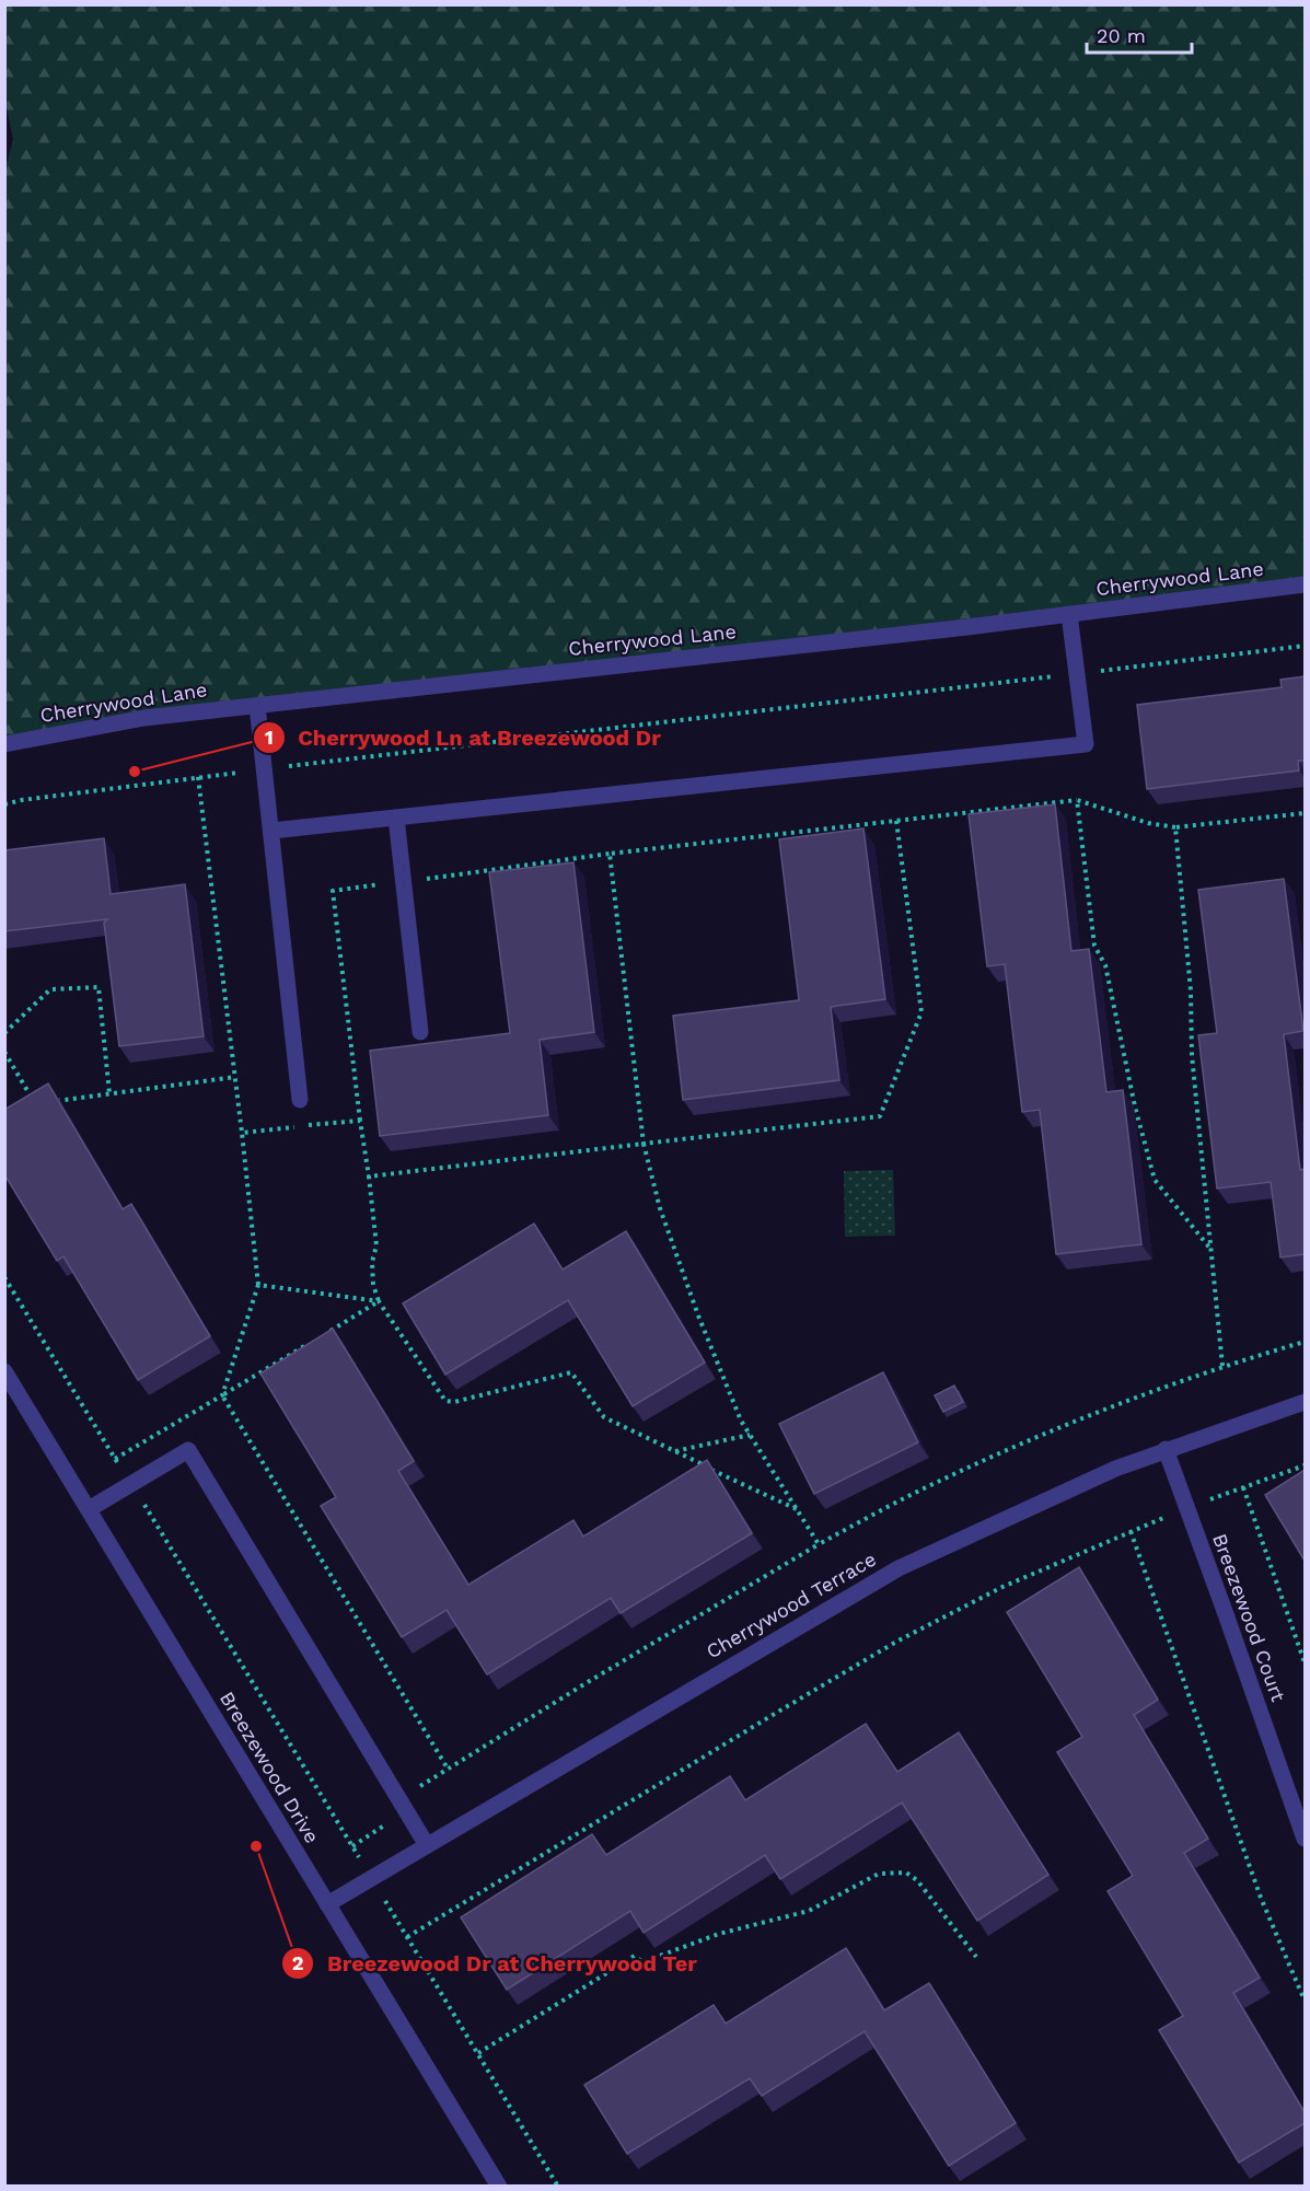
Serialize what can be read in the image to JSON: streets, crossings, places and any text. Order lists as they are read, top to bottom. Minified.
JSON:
{"streets":{"street":["Cherrywood Lane","Cherrywood Terrace","Breezewood Court","Breezewood Drive"]},"crossings":[["Cherrywood Terrace","Breezewood Court"],["Cherrywood Terrace","Breezewood Drive"]],"places":["Cherrywood Ln at Breezewood Dr","Breezewood Dr at Cherrywood Ter"],"scale_bar":"20 m"}
